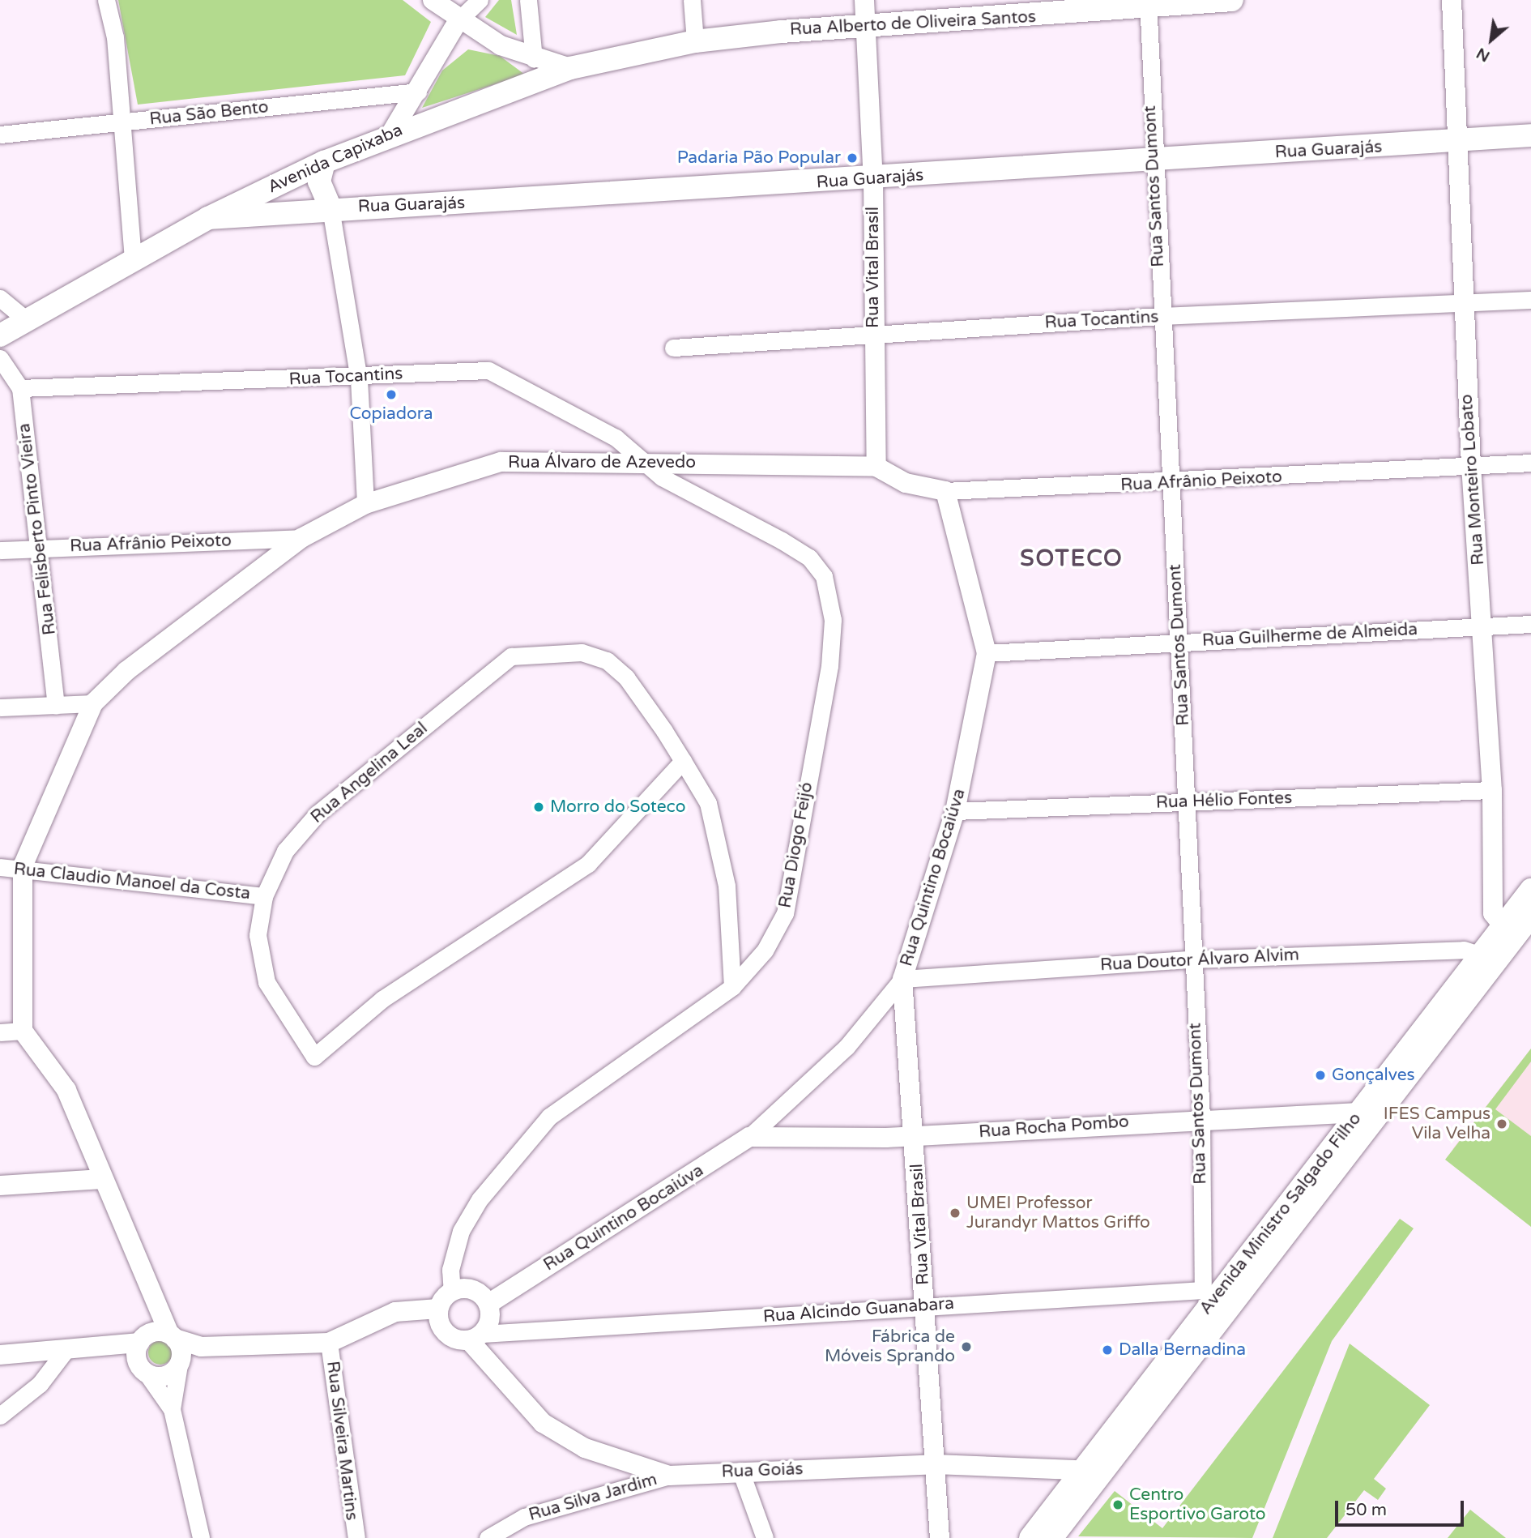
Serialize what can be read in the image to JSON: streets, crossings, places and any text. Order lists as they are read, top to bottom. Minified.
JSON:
{"streets":{"main road":["Rua Alberto de Oliveira Santos","Rua Guarajás","Avenida Capixaba","Avenida Ministro Salgado Filho"],"street":["Rua São Bento","Rua Santos Dumont","Rua Vital Brasil","Rua Tocantins","Rua Álvaro de Azevedo","Rua Monteiro Lobato","Rua Afrânio Peixoto","Rua Felisberto Pinto Vieira","Rua Guilherme de Almeida","Rua Angelina Leal","Rua Hélio Fontes","Rua Diogo Feijó","Rua Quintino Bocaiúva","Rua Claudio Manoel da Costa","Rua Doutor Álvaro Alvim","Rua Rocha Pombo","Rua Alcindo Guanabara","Rua Silveira Martins","Rua Goiás","Rua Silva Jardim"]},"crossings":[["Rua Alberto de Oliveira Santos","Avenida Capixaba"],["Rua Alberto de Oliveira Santos","Rua Santos Dumont"],["Rua Alberto de Oliveira Santos","Rua Vital Brasil"],["Rua Guarajás","Avenida Capixaba"],["Rua Guarajás","Rua Santos Dumont"],["Rua Guarajás","Rua Vital Brasil"],["Rua Guarajás","Rua Monteiro Lobato"],["Rua Santos Dumont","Rua Tocantins"],["Rua Santos Dumont","Rua Afrânio Peixoto"],["Rua Santos Dumont","Rua Guilherme de Almeida"],["Rua Santos Dumont","Rua Hélio Fontes"],["Rua Santos Dumont","Rua Doutor Álvaro Alvim"],["Rua Santos Dumont","Rua Rocha Pombo"],["Rua Santos Dumont","Avenida Ministro Salgado Filho"],["Rua Santos Dumont","Rua Alcindo Guanabara"],["Rua Vital Brasil","Rua Tocantins"],["Rua Vital Brasil","Rua Álvaro de Azevedo"],["Rua Vital Brasil","Rua Afrânio Peixoto"],["Rua Vital Brasil","Rua Quintino Bocaiúva"],["Rua Vital Brasil","Rua Doutor Álvaro Alvim"],["Rua Vital Brasil","Rua Rocha Pombo"],["Rua Vital Brasil","Rua Alcindo Guanabara"],["Rua Vital Brasil","Rua Goiás"],["Rua Tocantins","Rua Álvaro de Azevedo"],["Rua Tocantins","Rua Monteiro Lobato"],["Rua Tocantins","Rua Felisberto Pinto Vieira"],["Rua Tocantins","Rua Diogo Feijó"],["Rua Álvaro de Azevedo","Rua Afrânio Peixoto"],["Rua Álvaro de Azevedo","Rua Diogo Feijó"],["Rua Monteiro Lobato","Rua Afrânio Peixoto"],["Rua Monteiro Lobato","Rua Guilherme de Almeida"],["Rua Monteiro Lobato","Rua Hélio Fontes"],["Rua Monteiro Lobato","Avenida Ministro Salgado Filho"],["Rua Afrânio Peixoto","Rua Felisberto Pinto Vieira"],["Rua Afrânio Peixoto","Rua Quintino Bocaiúva"],["Rua Guilherme de Almeida","Rua Quintino Bocaiúva"],["Rua Angelina Leal","Rua Diogo Feijó"],["Rua Angelina Leal","Rua Claudio Manoel da Costa"],["Rua Hélio Fontes","Rua Quintino Bocaiúva"],["Rua Diogo Feijó","Rua Quintino Bocaiúva"],["Rua Diogo Feijó","Rua Alcindo Guanabara"],["Rua Diogo Feijó","Rua Goiás"],["Rua Quintino Bocaiúva","Rua Doutor Álvaro Alvim"],["Rua Quintino Bocaiúva","Rua Rocha Pombo"],["Rua Quintino Bocaiúva","Rua Alcindo Guanabara"],["Rua Quintino Bocaiúva","Rua Goiás"],["Rua Doutor Álvaro Alvim","Avenida Ministro Salgado Filho"],["Rua Rocha Pombo","Avenida Ministro Salgado Filho"],["Avenida Ministro Salgado Filho","Rua Alcindo Guanabara"],["Avenida Ministro Salgado Filho","Rua Goiás"],["Rua Alcindo Guanabara","Rua Goiás"],["Rua Goiás","Rua Silva Jardim"]],"districts":["SOTECO"],"places":["Padaria Pão Popular","Copiadora","Morro do Soteco","Gonçalves","IFES Campus Vila Velha","UMEI Professor Jurandyr Mattos Griffo","Fábrica de Móveis Sprando","Dalla Bernadina","Centro Esportivo Garoto"],"scale_bar":"50 m","north":"bottom left"}
